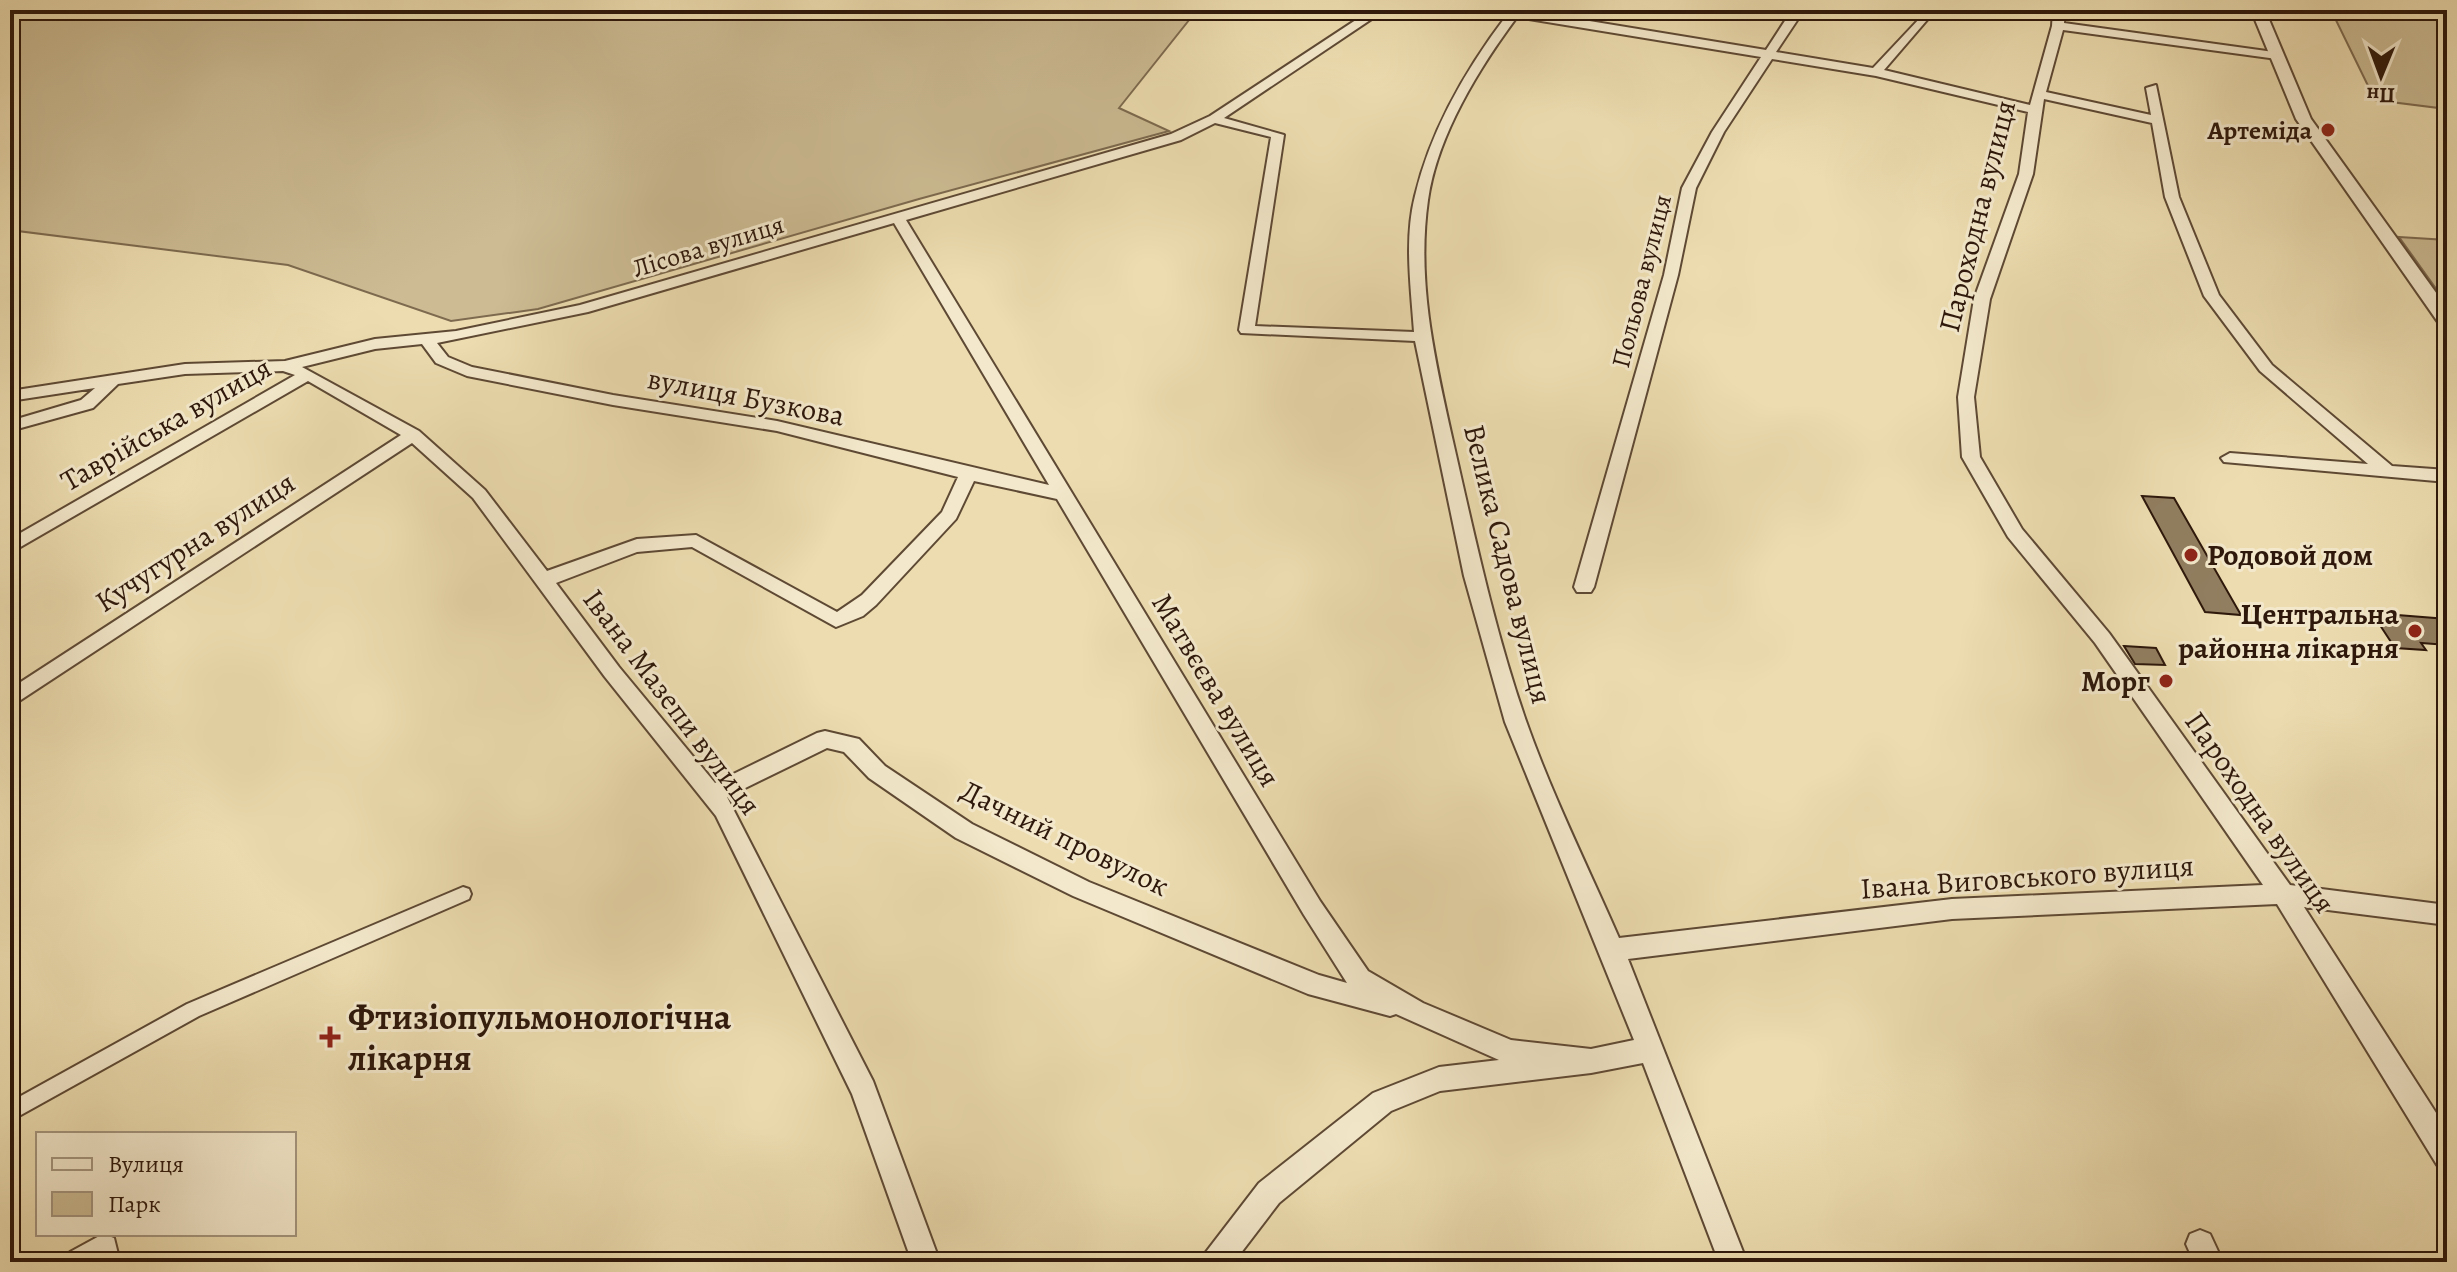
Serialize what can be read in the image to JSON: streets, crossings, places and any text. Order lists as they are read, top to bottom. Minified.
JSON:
{"streets":{"street":["Пароходна вулиця","Лісова вулиця","Польова вулиця","вулиця Бузкова","Таврійська вулиця","Кучугурна вулиця","Велика Садова вулиця","Матвєєва вулиця","Івана Мазепи вулиця","Дачний провулок","Івана Виговського вулиця"]},"crossings":[["Пароходна вулиця","Івана Виговського вулиця"],["Лісова вулиця","вулиця Бузкова"],["Лісова вулиця","Матвєєва вулиця"],["Лісова вулиця","Івана Мазепи вулиця"],["вулиця Бузкова","Матвєєва вулиця"],["Таврійська вулиця","Івана Мазепи вулиця"],["Кучугурна вулиця","Івана Мазепи вулиця"],["Велика Садова вулиця","Івана Виговського вулиця"],["Матвєєва вулиця","Дачний провулок"],["Івана Мазепи вулиця","Дачний провулок"]],"places":{"other":["Артеміда","Родовой дом","Центральна районна лікарня","Морг"],"health":["Фтизіопульмонологічна лікарня"]},"legend":["Вулиця","Парк"],"north":"bottom"}
